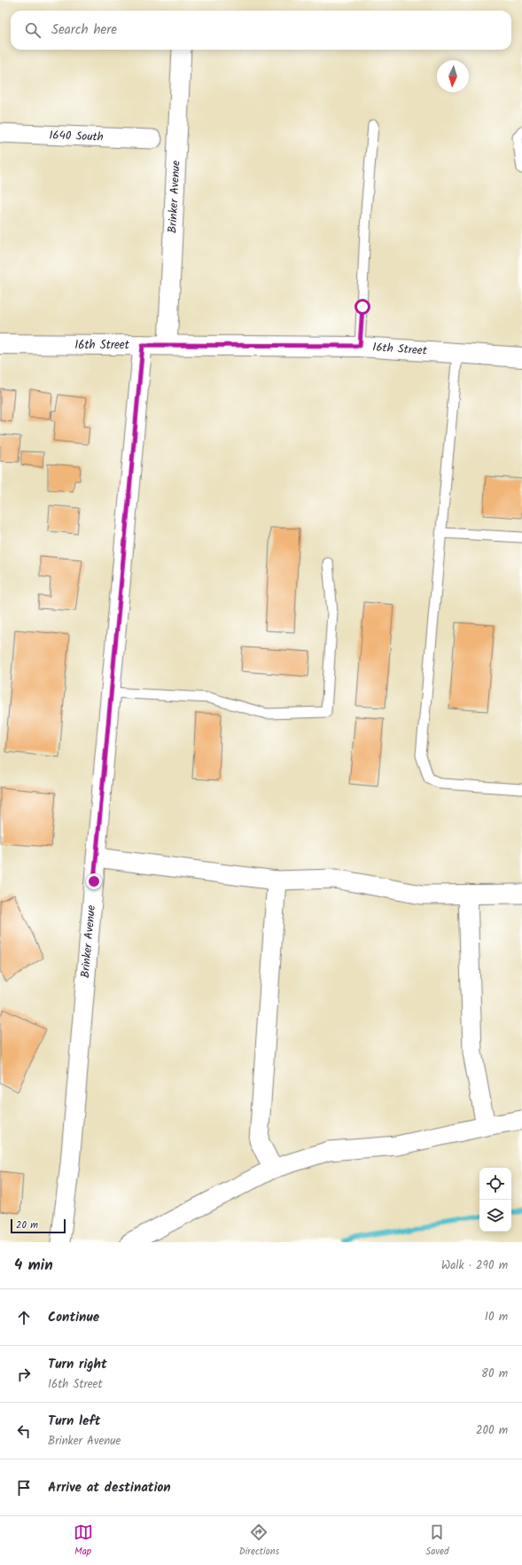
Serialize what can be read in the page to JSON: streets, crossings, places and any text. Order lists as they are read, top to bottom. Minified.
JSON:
{"streets":{"street":["1640 South","Brinker Avenue","16th Street"]},"crossings":[["Brinker Avenue","16th Street"]],"scale_bar":"20 m","north":"bottom","page":{"search":"Search here","scale":"20 m","heading":["4 min","Walk · 290 m"],"list":[["Continue","10 m"],["Turn right","16th Street","80 m"],["Turn left","Brinker Avenue","200 m"],"Arrive at destination"],"nav":["Map","Directions","Saved"]}}
